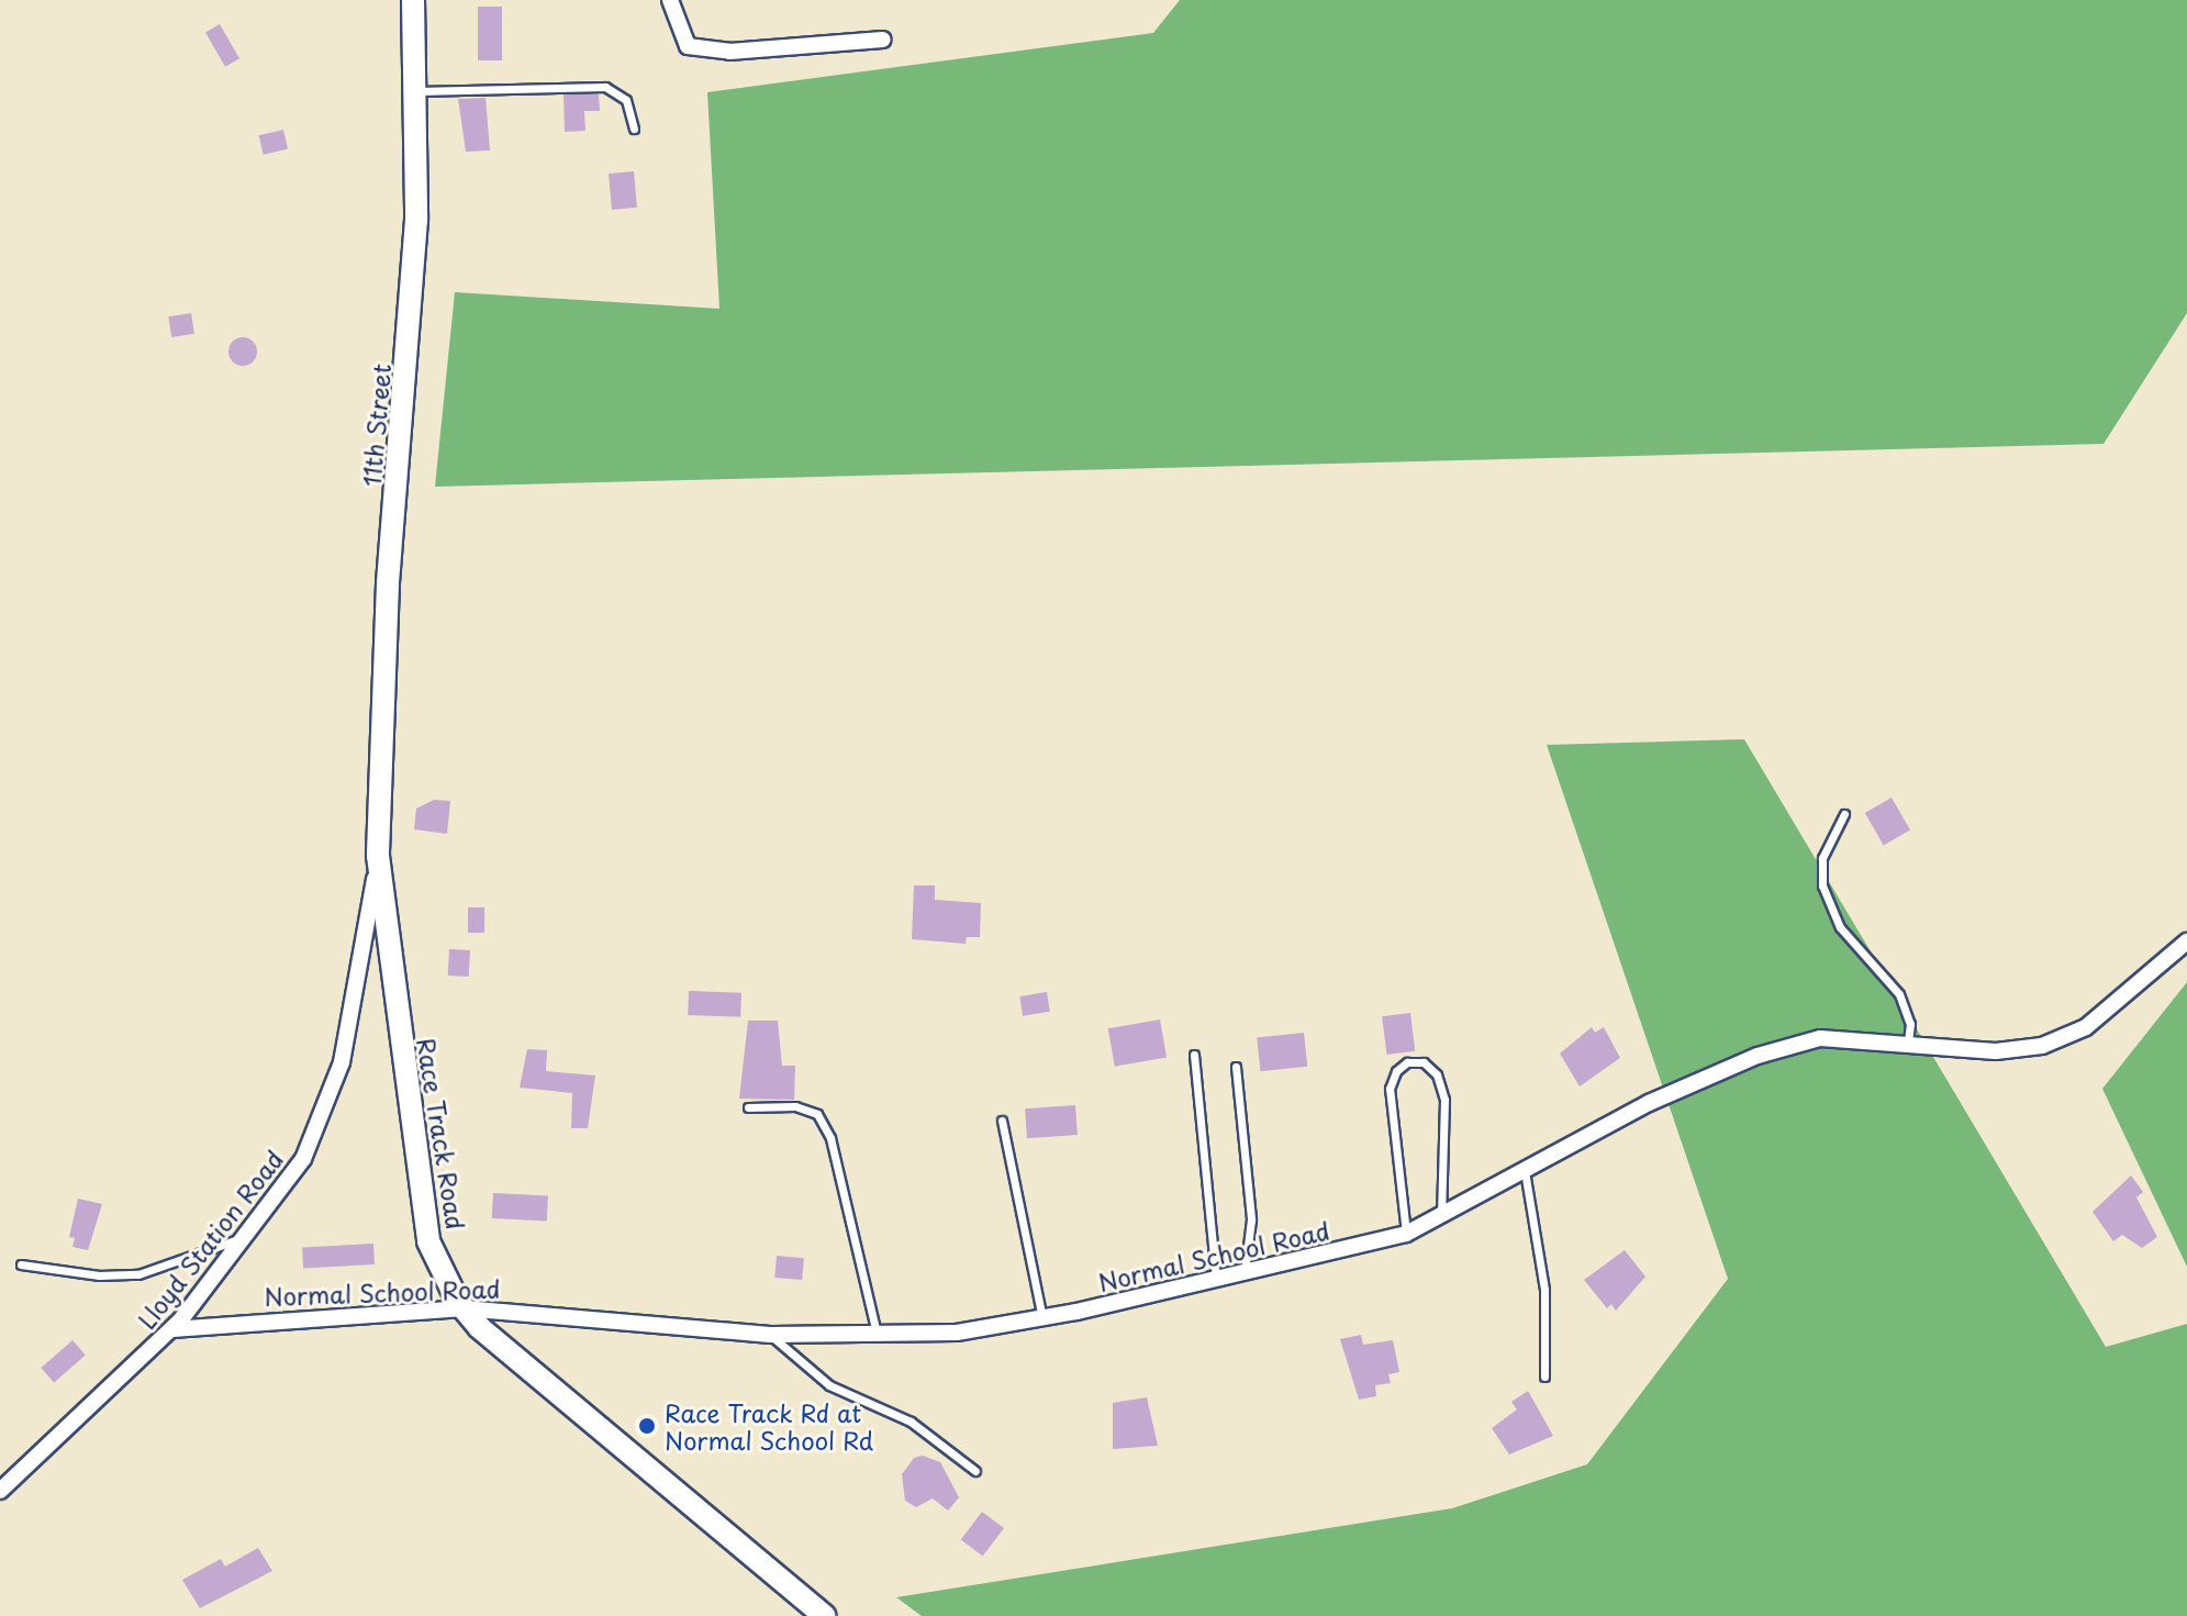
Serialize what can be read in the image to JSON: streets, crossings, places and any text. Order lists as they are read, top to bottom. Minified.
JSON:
{"streets":{"main road":["11th Street","Race Track Road"],"street":["Lloyd Station Road","Normal School Road"]},"crossings":[["11th Street","Race Track Road"],["11th Street","Lloyd Station Road"],["Race Track Road","Lloyd Station Road"],["Race Track Road","Normal School Road"],["Lloyd Station Road","Normal School Road"]],"places":["Race Track Rd at Normal School Rd"]}
